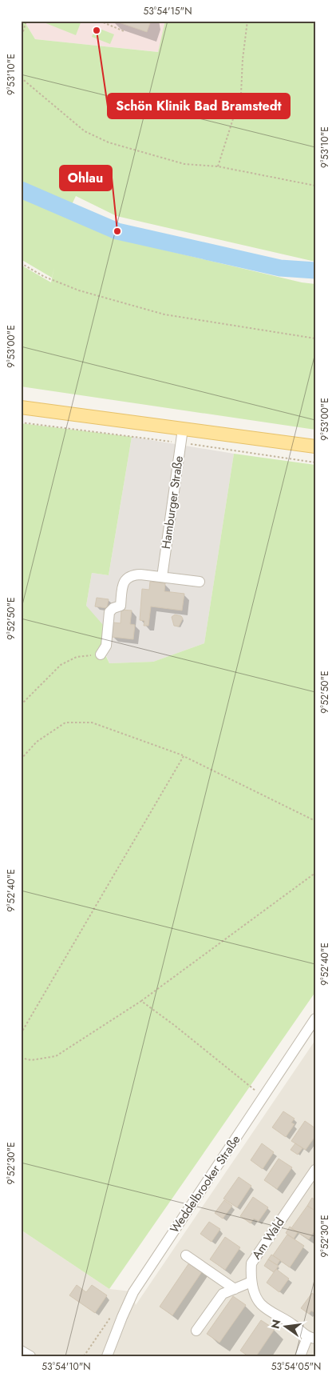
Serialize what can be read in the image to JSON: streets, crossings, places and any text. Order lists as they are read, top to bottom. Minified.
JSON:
{"streets":{"street":["Hamburger Straße","Weddelbrooker Straße","Am Wald"]},"places":["Schön Klinik Bad Bramstedt","Ohlau"],"north":"left","coordinates":["53°54'15\"N","9°53'10\"E","9°53'00\"E","9°52'50\"E","9°52'40\"E","9°52'30\"E","53°54'10\"N","53°54'05\"N"]}
